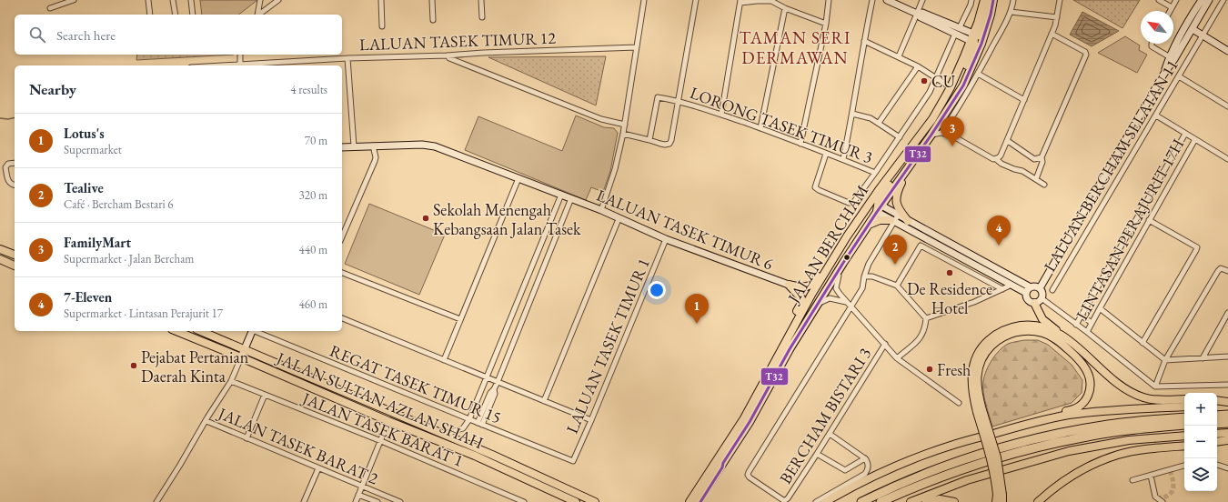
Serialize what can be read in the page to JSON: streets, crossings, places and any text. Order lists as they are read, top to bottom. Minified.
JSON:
{"streets":{"main road":["JALAN BERCHAM","JALAN SULTAN AZLAN SHAH"],"street":["LALUAN TASEK TIMUR 12","LORONG TASEK TIMUR 3","LALUAN BERCHAM SELATAN 11","LALUAN TASEK TIMUR 6","LINTASAN PERAJURIT 17H","LALUAN TASEK TIMUR 1","REGAT TASEK TIMUR 15","BERCHAM BISTARI 3","JALAN TASEK BARAT 1","JALAN TASEK BARAT 2"]},"crossings":[["LALUAN TASEK TIMUR 6","LALUAN TASEK TIMUR 1"],["LALUAN TASEK TIMUR 1","REGAT TASEK TIMUR 15"]],"districts":["TAMAN SERI DERMAWAN"],"places":["CU","Sekolah Menengah Kebangsaan Jalan Tasek","De Residence Hotel","Pejabat Pertanian Daerah Kinta","Fresh"],"lines":["transit line T32"],"north":"top left","page":{"search":"Search here","heading":["Nearby","4 results"],"list":[{"mark":"1","name":"Lotus's","note":"Supermarket","value":"70 m"},{"mark":"2","name":"Tealive","note":"Café · Bercham Bestari 6","value":"320 m"},{"mark":"3","name":"FamilyMart","note":"Supermarket · Jalan Bercham","value":"440 m"},{"mark":"4","name":"7-Eleven","note":"Supermarket · Lintasan Perajurit 17","value":"460 m"}],"pins":["3","4","2","1"],"map_buttons":["+","−"]}}
